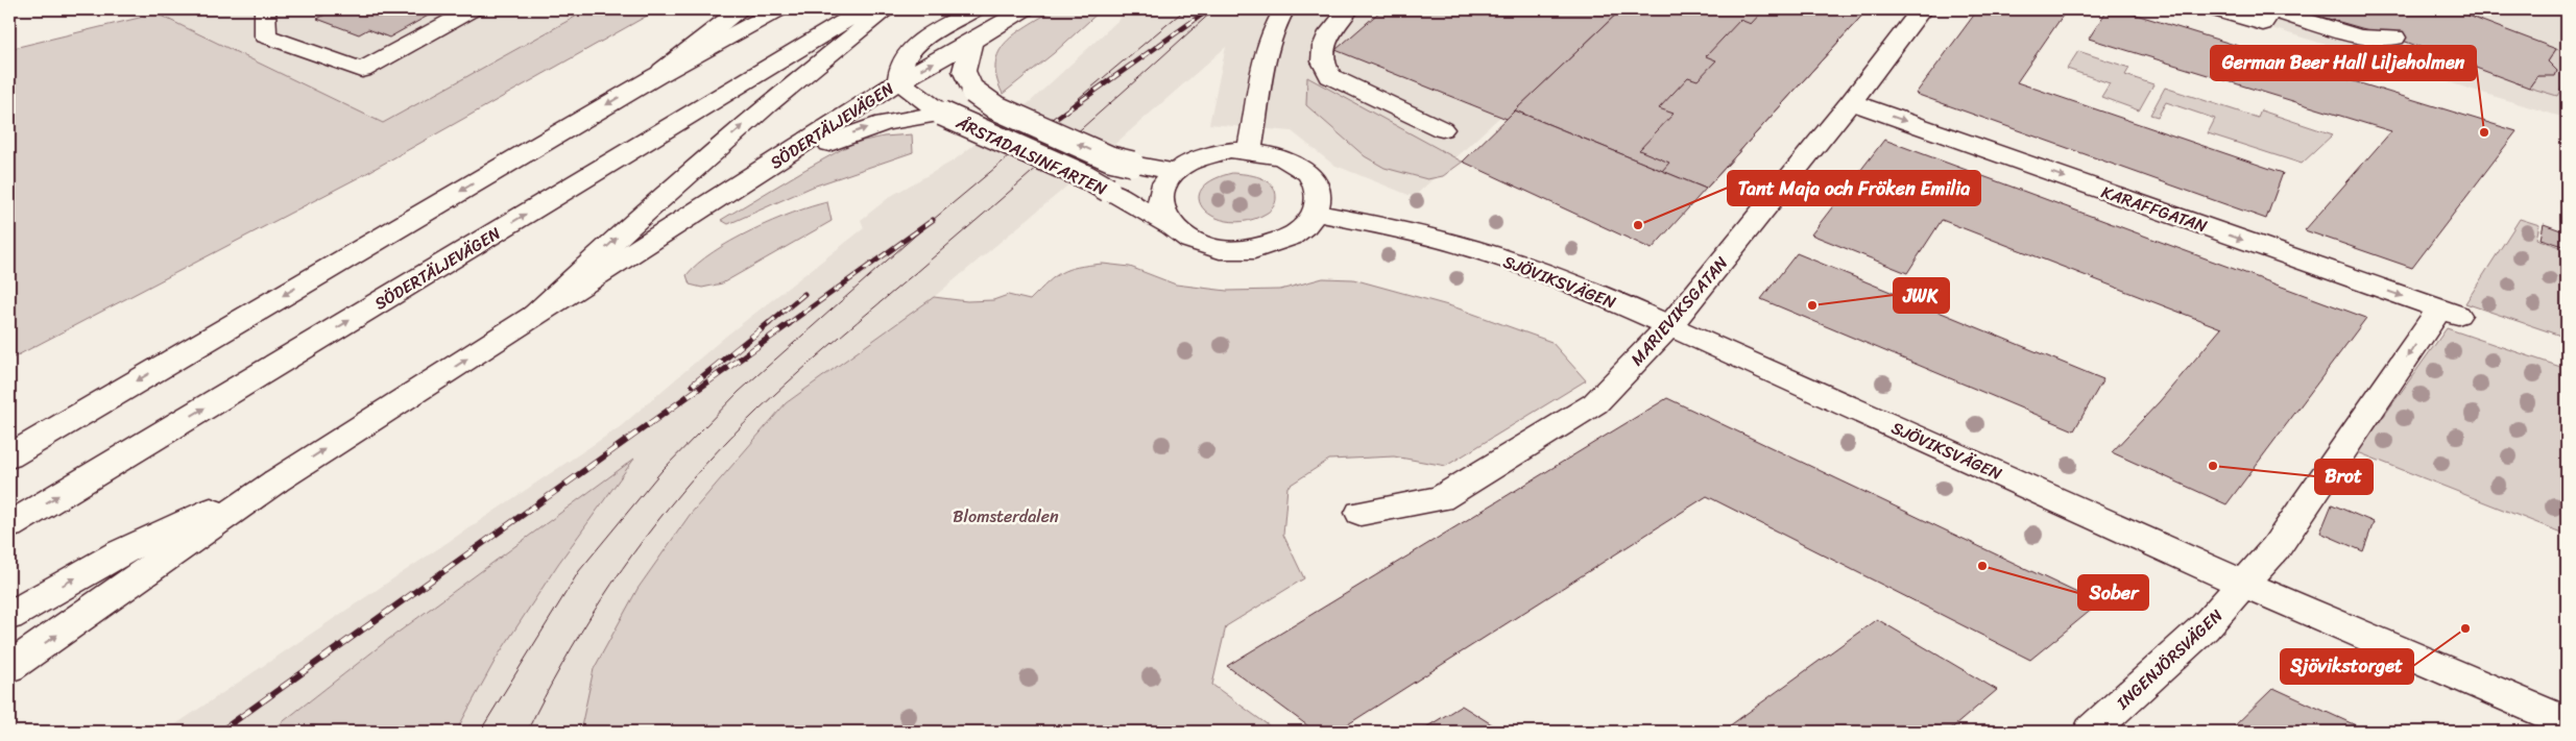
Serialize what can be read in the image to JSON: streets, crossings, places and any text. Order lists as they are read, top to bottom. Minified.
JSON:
{"streets":{"street":["SÖDERTÄLJEVÄGEN","ÅRSTADALSINFARTEN","KARAFFGATAN","SJÖVIKSVÄGEN","MARIEVIKSGATAN","INGENJÖRSVÄGEN"]},"crossings":[["SÖDERTÄLJEVÄGEN","ÅRSTADALSINFARTEN"],["ÅRSTADALSINFARTEN","SJÖVIKSVÄGEN"],["KARAFFGATAN","MARIEVIKSGATAN"],["KARAFFGATAN","INGENJÖRSVÄGEN"],["SJÖVIKSVÄGEN","MARIEVIKSGATAN"],["SJÖVIKSVÄGEN","INGENJÖRSVÄGEN"]],"one_way":["INGENJÖRSVÄGEN"],"parks":["Blomsterdalen"],"places":["German Beer Hall Liljeholmen","Tant Maja och Fröken Emilia","JWK","Brot","Sober","Sjövikstorget"]}
